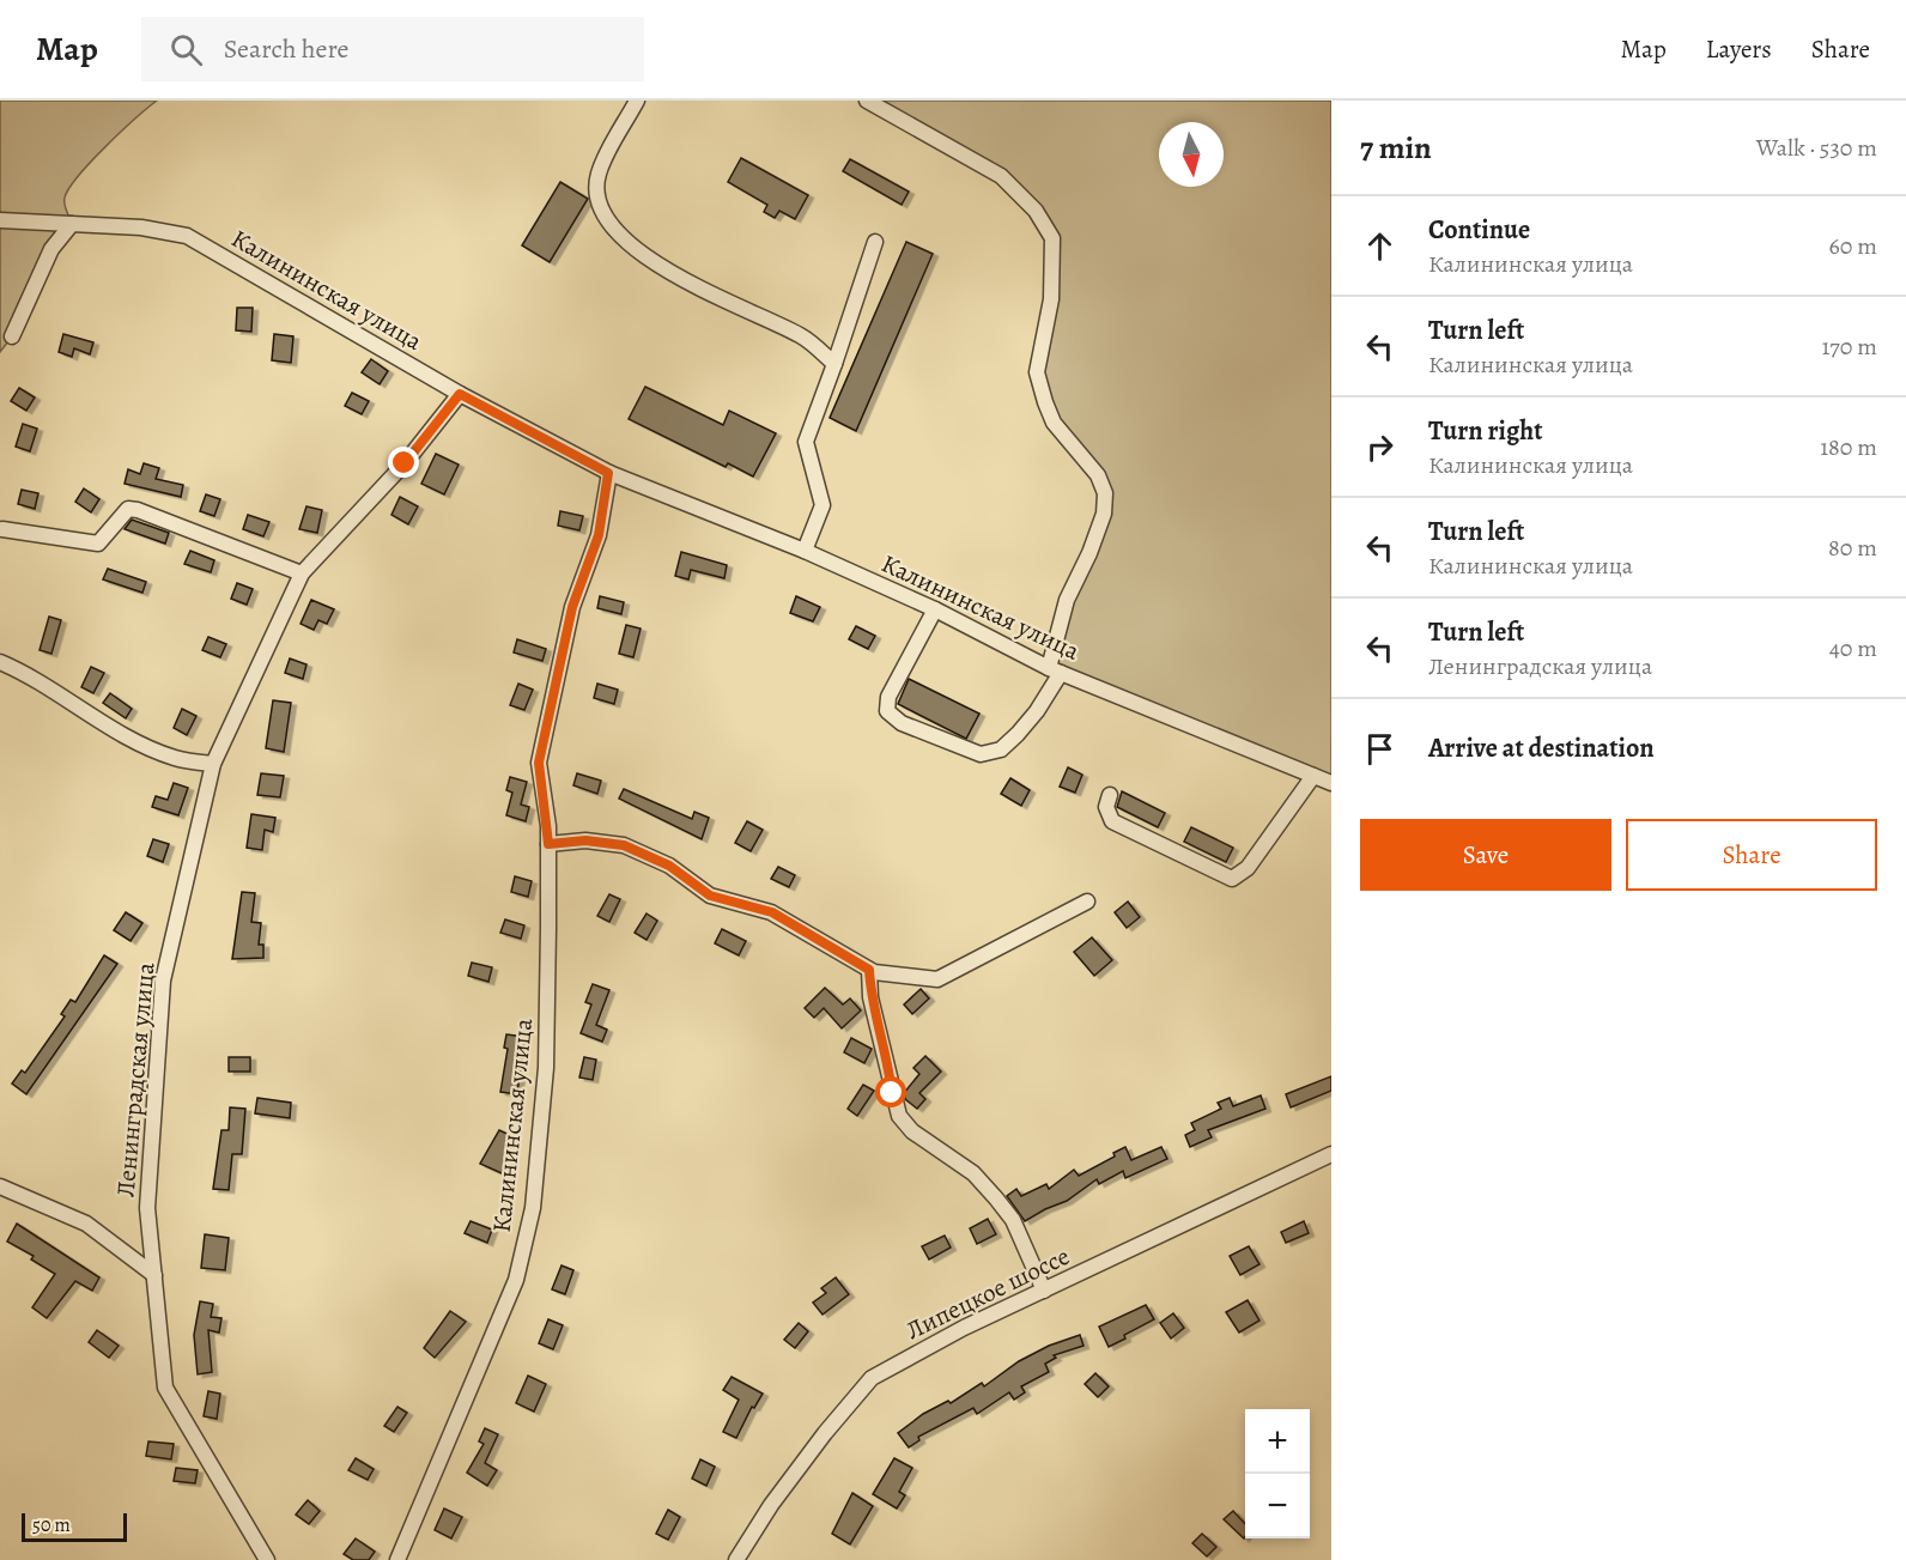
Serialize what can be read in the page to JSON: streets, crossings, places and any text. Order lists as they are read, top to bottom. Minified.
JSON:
{"streets":{"street":["Калининская улица","Ленинградская улица","Липецкое шоссе"]},"crossings":[["Калининская улица","Ленинградская улица"]],"scale_bar":"50 m","north":"bottom","page":{"header":"Map","search":"Search here","nav":["Map","Layers","Share"],"heading":["7 min","Walk · 530 m"],"list":[["Continue","Калининская улица","60 m"],["Turn left","Калининская улица","170 m"],["Turn right","Калининская улица","180 m"],["Turn left","Калининская улица","80 m"],["Turn left","Ленинградская улица","40 m"],"Arrive at destination"],"buttons":["Save","Share"],"map_buttons":["+","−"],"scale":"50 m"}}
